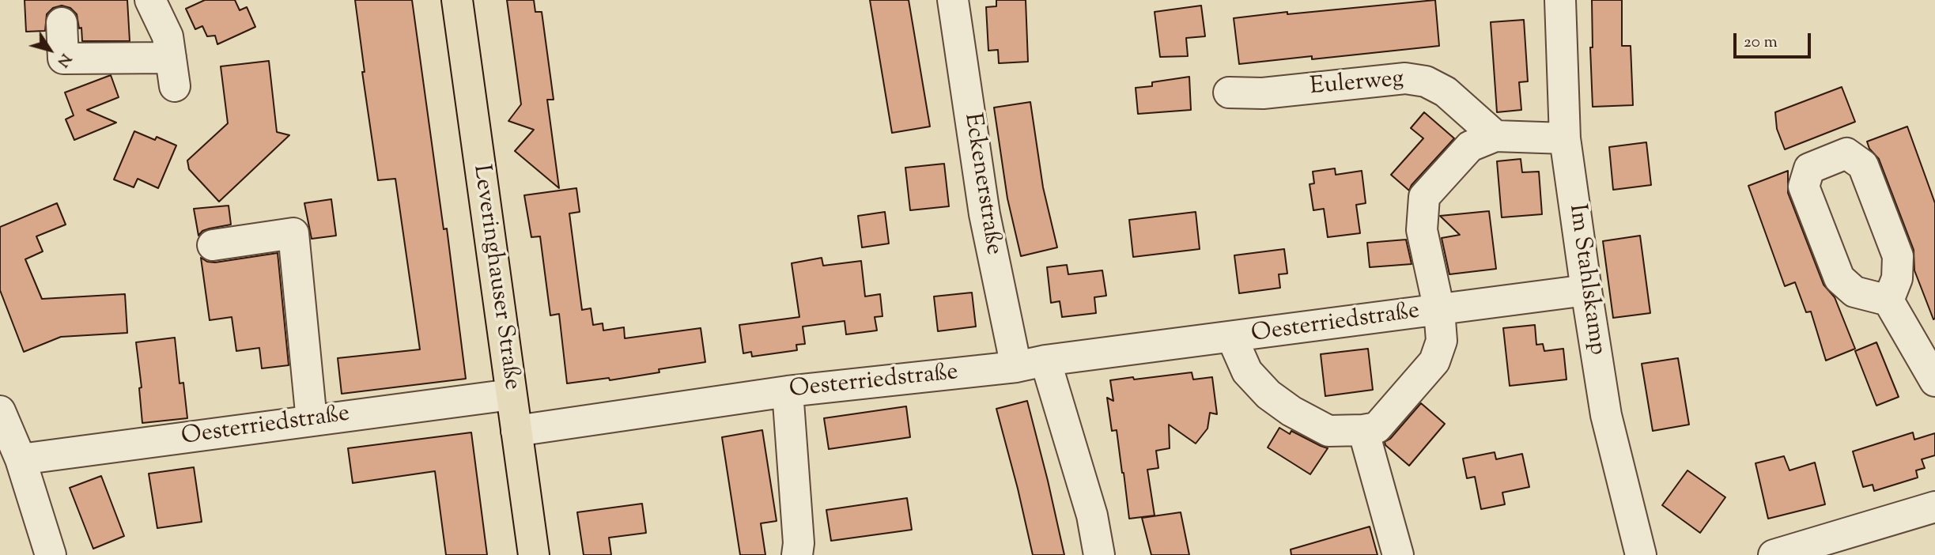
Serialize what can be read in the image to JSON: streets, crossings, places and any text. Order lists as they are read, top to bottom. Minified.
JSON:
{"streets":{"main road":["Leveringhauser Straße"],"street":["Eulerweg","Eckenerstraße","Im Stahlskamp","Oesterriedstraße"]},"crossings":[["Eulerweg","Oesterriedstraße"],["Eckenerstraße","Oesterriedstraße"],["Leveringhauser Straße","Oesterriedstraße"],["Im Stahlskamp","Oesterriedstraße"]],"scale_bar":"20 m","north":"bottom right"}
